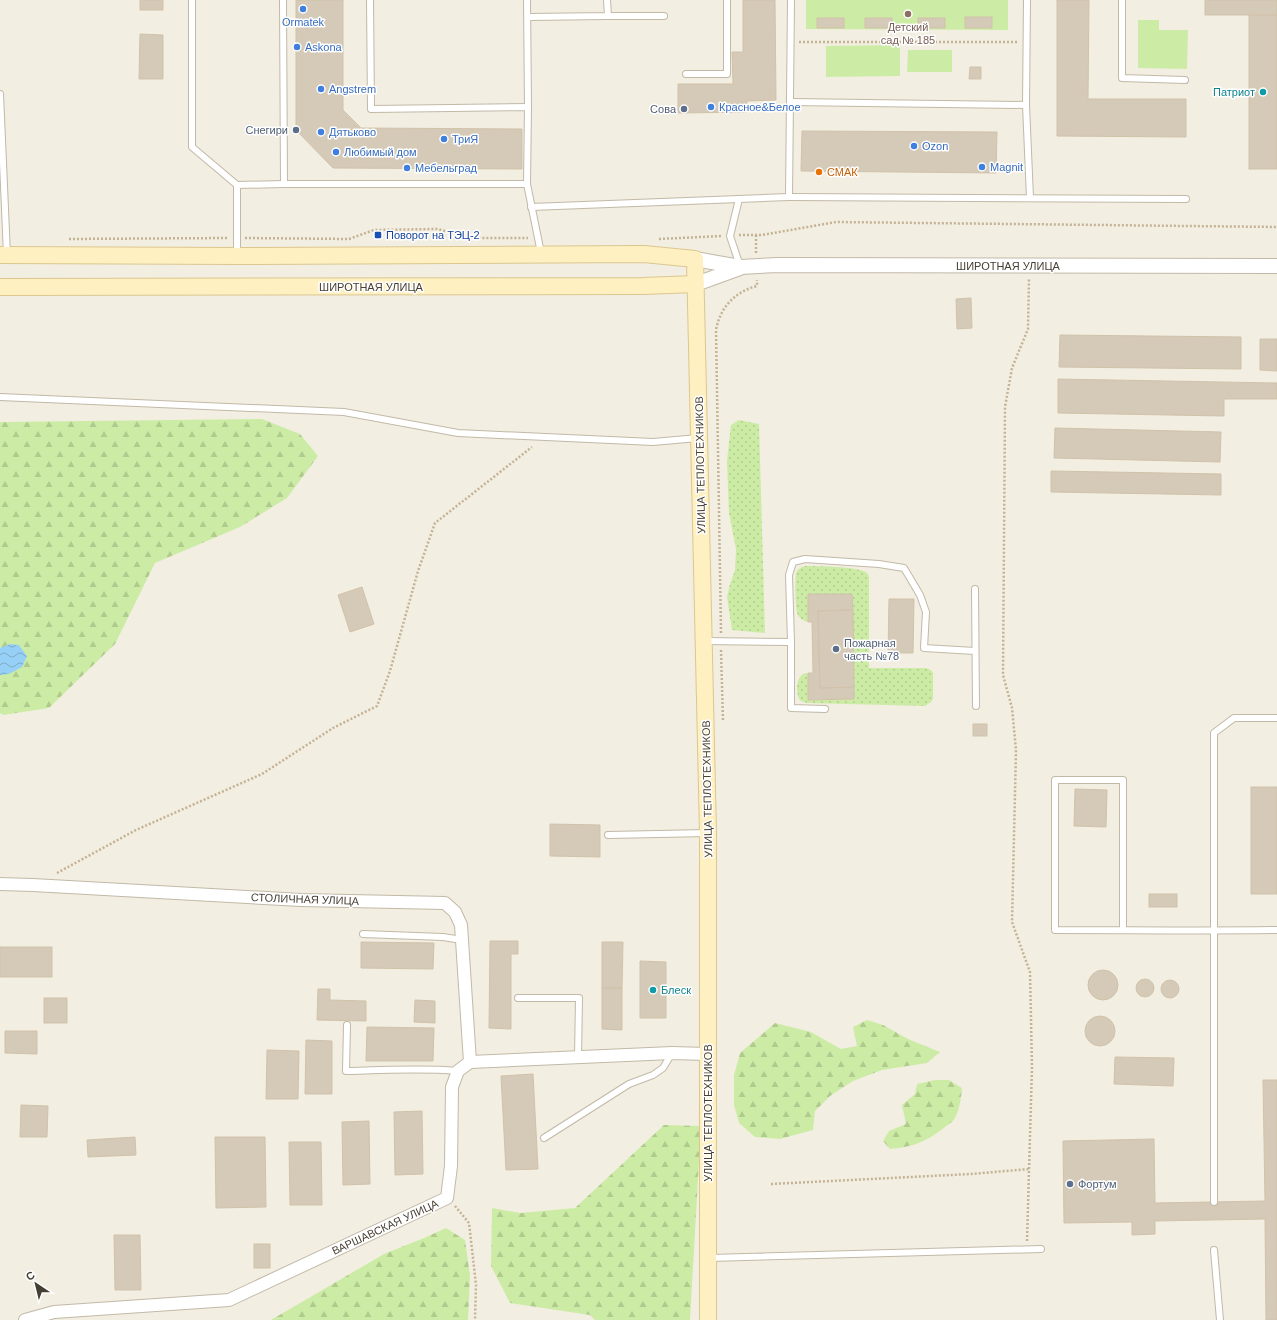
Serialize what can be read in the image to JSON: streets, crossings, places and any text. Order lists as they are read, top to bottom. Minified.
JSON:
{"streets":{"main road":["ШИРОТНАЯ УЛИЦА","УЛИЦА ТЕПЛОТЕХНИКОВ"],"street":["СТОЛИЧНАЯ УЛИЦА","ВАРШАВСКАЯ УЛИЦА"]},"crossings":[["ШИРОТНАЯ УЛИЦА","УЛИЦА ТЕПЛОТЕХНИКОВ"]],"places":{"other":["Ormatek","Детский сад № 185","Askona","Angstrem","Патриот","Красное&Белое","Сова","Снегири","Дятьково","ТриЯ","Ozon","Любимый дом","Magnit","Мебельград","СМАК","Пожарная часть №78","Блеск","Фортум"],"transit":["Поворот на ТЭЦ-2"]},"north":"top left"}
